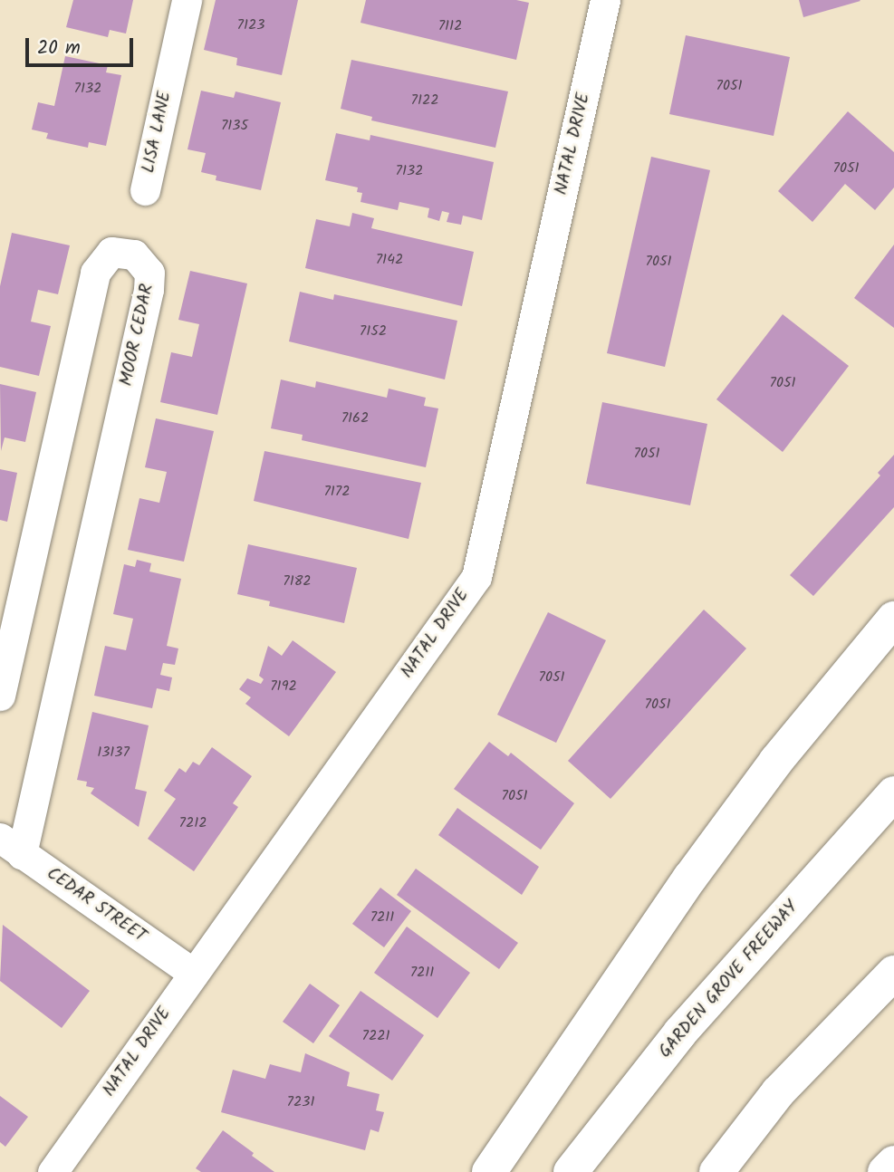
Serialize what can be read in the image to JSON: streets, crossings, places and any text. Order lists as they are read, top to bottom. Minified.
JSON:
{"streets":{"highway":["GARDEN GROVE FREEWAY"],"street":["LISA LANE","NATAL DRIVE","MOOR CEDAR","CEDAR STREET"]},"crossings":[["NATAL DRIVE","CEDAR STREET"],["MOOR CEDAR","CEDAR STREET"]],"house_numbers":["7123","7112","7051","7132","7122","7135","7051","7132","7142","7051","7152","7051","7162","7051","7172","7182","7051","7192","7051","13137","7051","7212","7211","7211","7221","7231"],"scale_bar":"20 m"}
